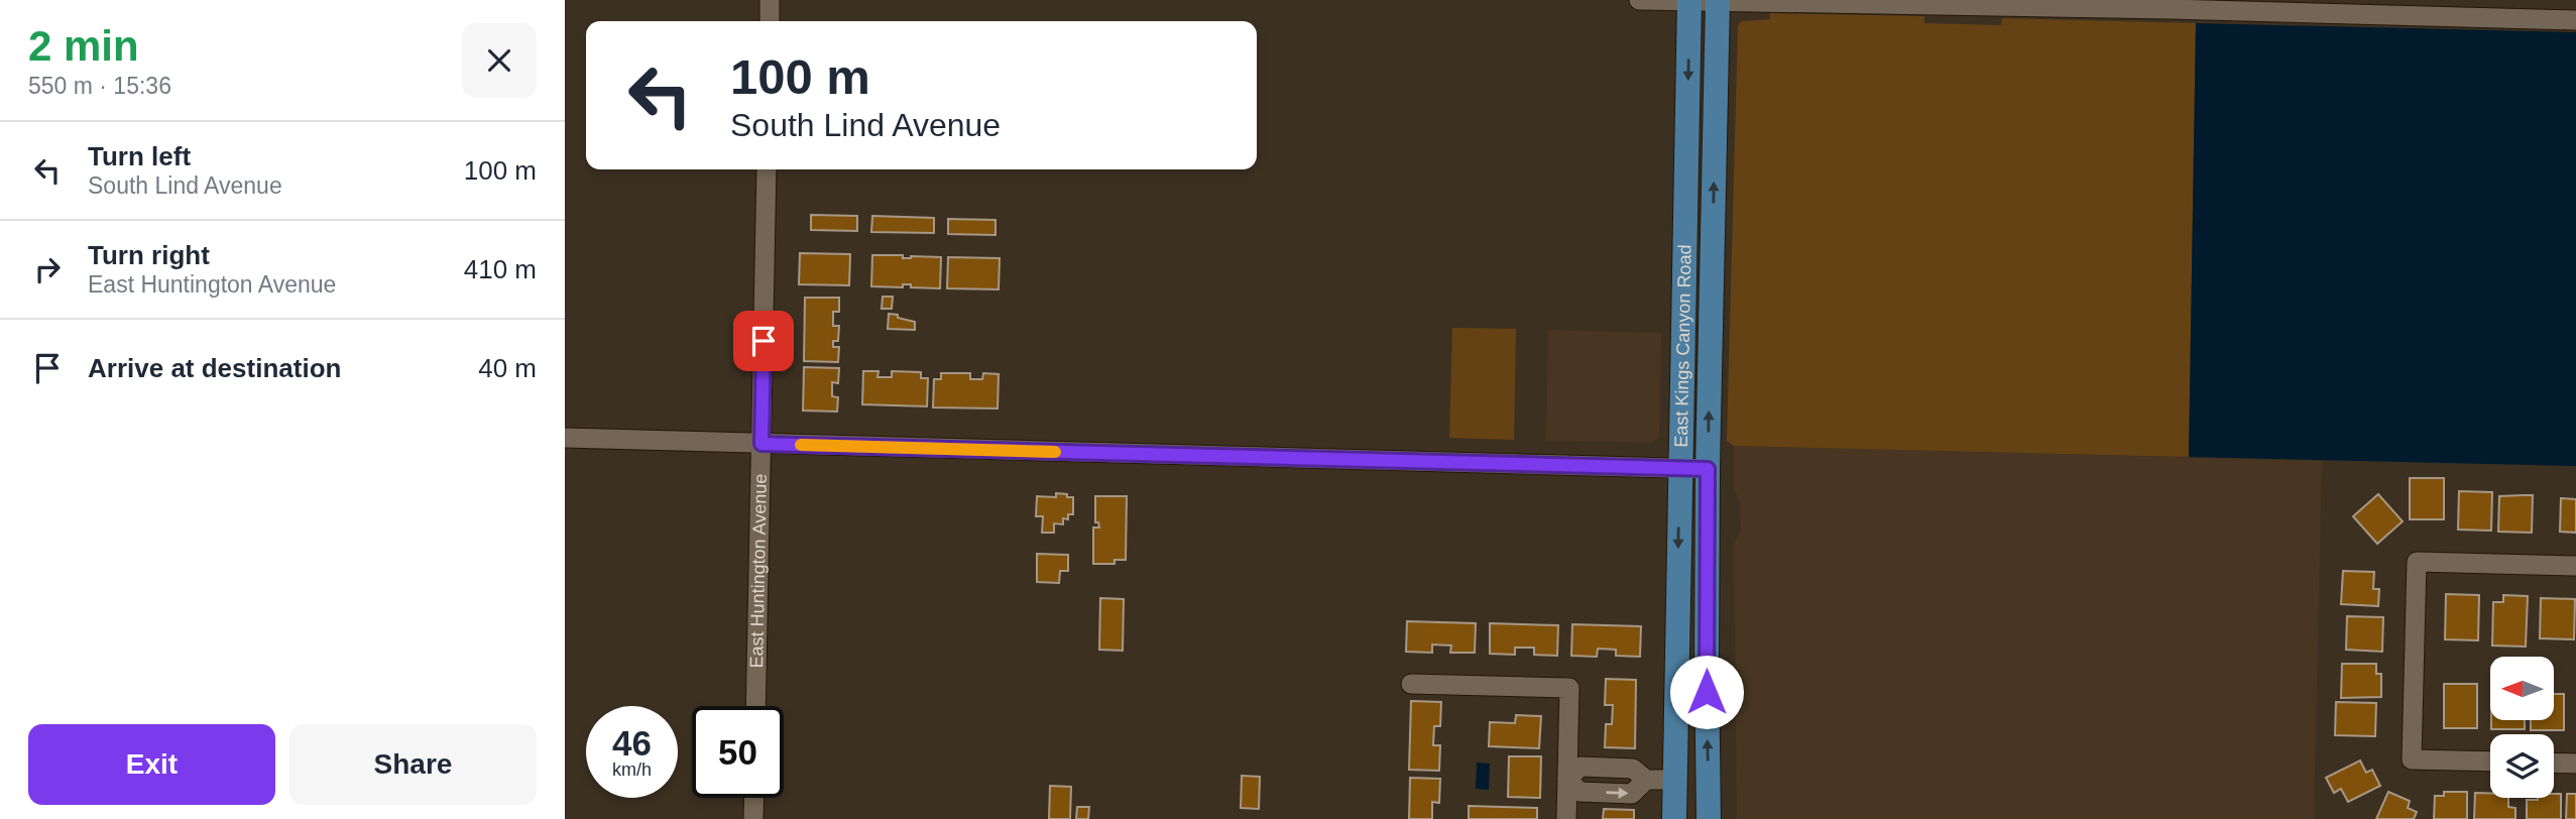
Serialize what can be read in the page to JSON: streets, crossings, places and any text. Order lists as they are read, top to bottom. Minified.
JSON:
{"streets":{"main road":["East Kings Canyon Road"],"street":["East Huntington Avenue"]},"north":"left","page":{"heading":["2 min","550 m · 15:36"],"turn":["100 m","South Lind Avenue"],"list":[{"name":"Turn left","note":"South Lind Avenue","value":"100 m"},{"name":"Turn right","note":"East Huntington Avenue","value":"410 m"},{"name":"Arrive at destination","value":"40 m"}],"speed":"46 km/h","limit":"50","buttons":["Exit","Share"]}}
